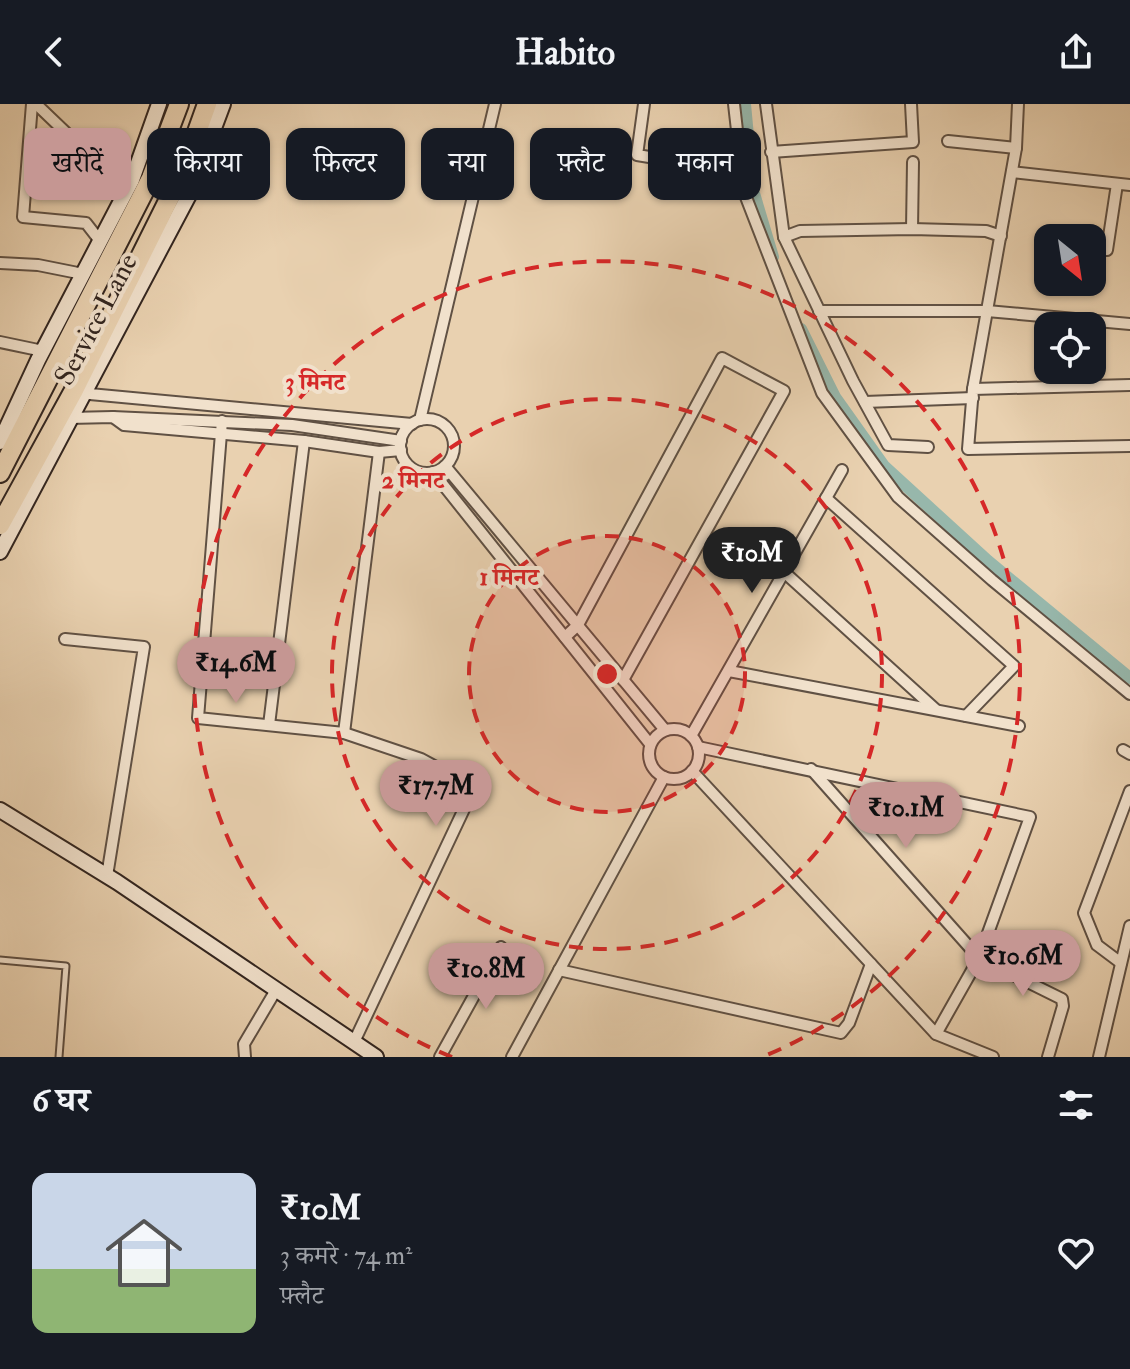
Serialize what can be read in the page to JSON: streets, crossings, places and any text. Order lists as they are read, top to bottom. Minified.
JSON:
{"streets":{"street":["Service Lane"]},"north":"bottom right","page":{"header":"Habito","chip":["खरीदें","किराया","फ़िल्टर","नया","फ़्लैट","मकान"],"price":["₹10M","₹14.6M","₹17.7M","₹10.1M","₹10.6M","₹10.8M"],"heading":"6 घर","list":[{"name":"₹10M","note":"3 कमरे · 74 m² · फ़्लैट"}]},"rings":["3 मिनट","2 मिनट","1 मिनट"]}
